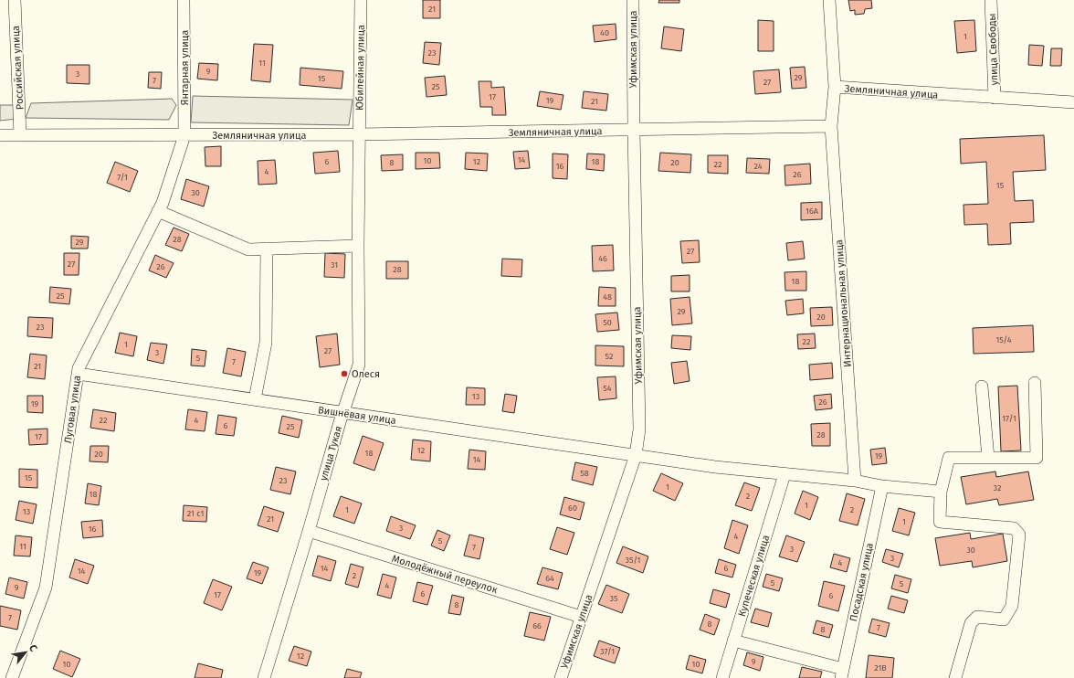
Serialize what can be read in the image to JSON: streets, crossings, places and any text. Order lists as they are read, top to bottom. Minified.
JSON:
{"streets":{"street":["Уфимская улица","улица Свободы","Российская улица","Янтарная улица","Юбилейная улица","Земляничная улица","Интернациональная улица","Луговая улица","Вишнёвая улица","улица Тукая","Молодёжный переулок","Купеческая улица","Посадская улица"]},"crossings":[["Уфимская улица","Земляничная улица"],["Уфимская улица","Вишнёвая улица"],["Уфимская улица","Молодёжный переулок"],["улица Свободы","Земляничная улица"],["Российская улица","Земляничная улица"],["Янтарная улица","Земляничная улица"],["Янтарная улица","Луговая улица"],["Юбилейная улица","Земляничная улица"],["Юбилейная улица","улица Тукая"],["Земляничная улица","Интернациональная улица"],["Земляничная улица","Луговая улица"],["Земляничная улица","улица Тукая"],["Интернациональная улица","Вишнёвая улица"],["Луговая улица","Вишнёвая улица"],["Вишнёвая улица","улица Тукая"],["Вишнёвая улица","Купеческая улица"],["Вишнёвая улица","Посадская улица"],["улица Тукая","Молодёжный переулок"]],"places":["Олеся"],"house_numbers":["21","40","1","23","11","9","3","29","15","7","27","25","17","19","21","14","10","6","12","18","8","20","22","16","24","4","26","7/1","15","30","16А","28","29","27","46","27","31","26","28","18","25","48","29","20","50","23","15/4","22","1","27","3","52","5","7","21","54","13","26","19","17/1","22","4","6","25","28","17","12","18","20","19","14","58","15","23","1","32","18","2","1","60","1","2","13","21 с1","21","1","3","16","4","5","11","7","3","30","3","35/1","4","14","6","14","19","2","64","5","5","4","9","6","17","6","35","8","7","8","66","7","8","37/1","12","9","10","10","21В"],"north":"top right"}
